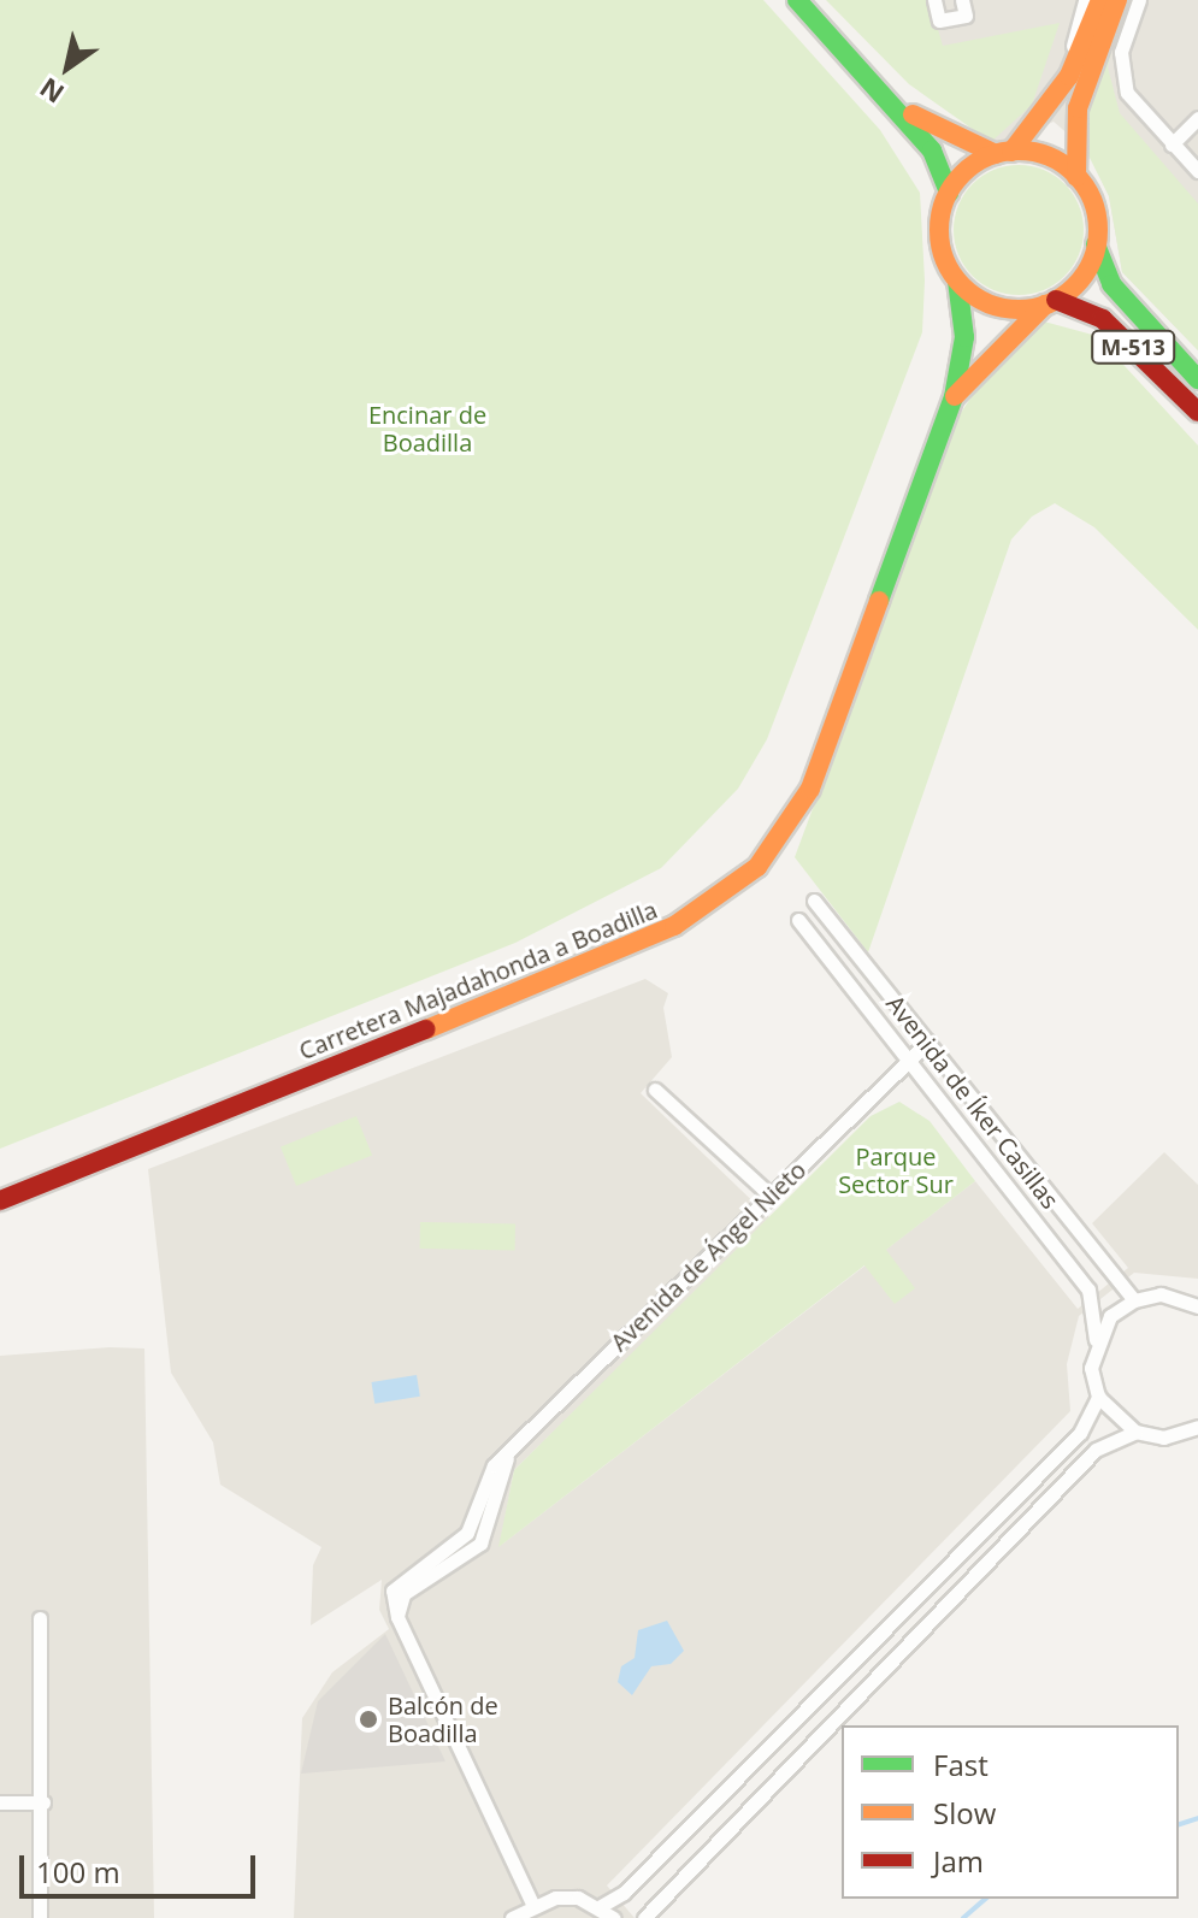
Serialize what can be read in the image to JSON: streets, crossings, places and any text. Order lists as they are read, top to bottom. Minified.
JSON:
{"streets":{"street":["M-513","Carretera Majadahonda a Boadilla","Avenida de Íker Casillas","Avenida de Ángel Nieto"]},"crossings":[["M-513","Carretera Majadahonda a Boadilla"],["Avenida de Íker Casillas","Avenida de Ángel Nieto"]],"parks":["Encinar de Boadilla","Parque Sector Sur"],"places":["Balcón de Boadilla"],"legend":["Fast","Slow","Jam"],"scale_bar":"100 m","north":"bottom left"}
